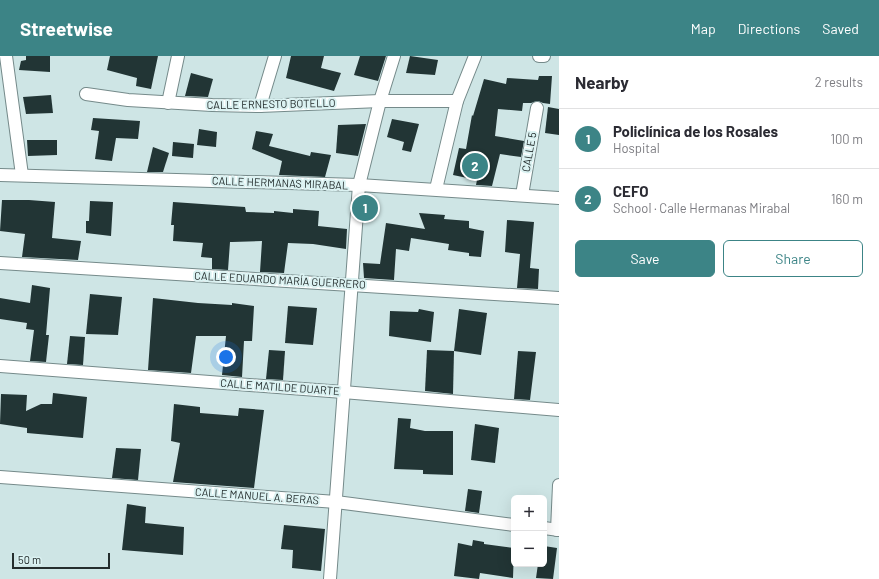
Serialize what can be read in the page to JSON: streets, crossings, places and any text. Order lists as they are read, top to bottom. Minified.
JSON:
{"streets":{"street":["CALLE ERNESTO BOTELLO","CALLE 5","CALLE HERMANAS MIRABAL","CALLE EDUARDO MARÍA GUERRERO","CALLE MATILDE DUARTE","CALLE MANUEL A. BERAS"]},"crossings":[["CALLE 5","CALLE HERMANAS MIRABAL"]],"scale_bar":"50 m","page":{"header":"Streetwise","nav":["Map","Directions","Saved"],"heading":["Nearby","2 results"],"list":[{"mark":"1","name":"Policlínica de los Rosales","note":"Hospital","value":"100 m"},{"mark":"2","name":"CEFO","note":"School · Calle Hermanas Mirabal","value":"160 m"}],"pins":["2","1"],"buttons":["Save","Share"],"map_buttons":["+","−"],"scale":"50 m"}}
